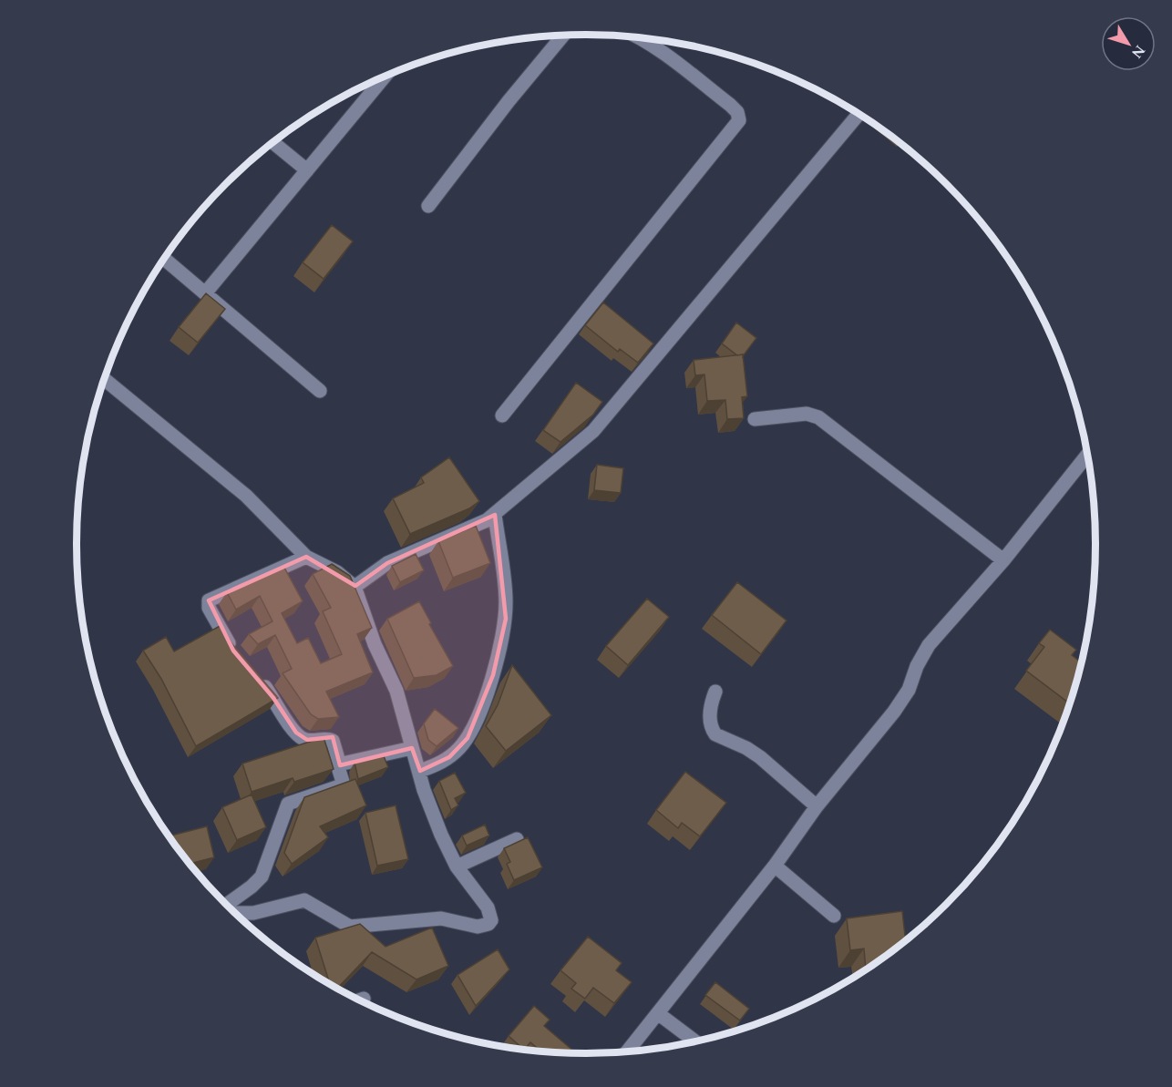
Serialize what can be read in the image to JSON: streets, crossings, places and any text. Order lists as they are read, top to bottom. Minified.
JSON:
{"north":"bottom right"}
